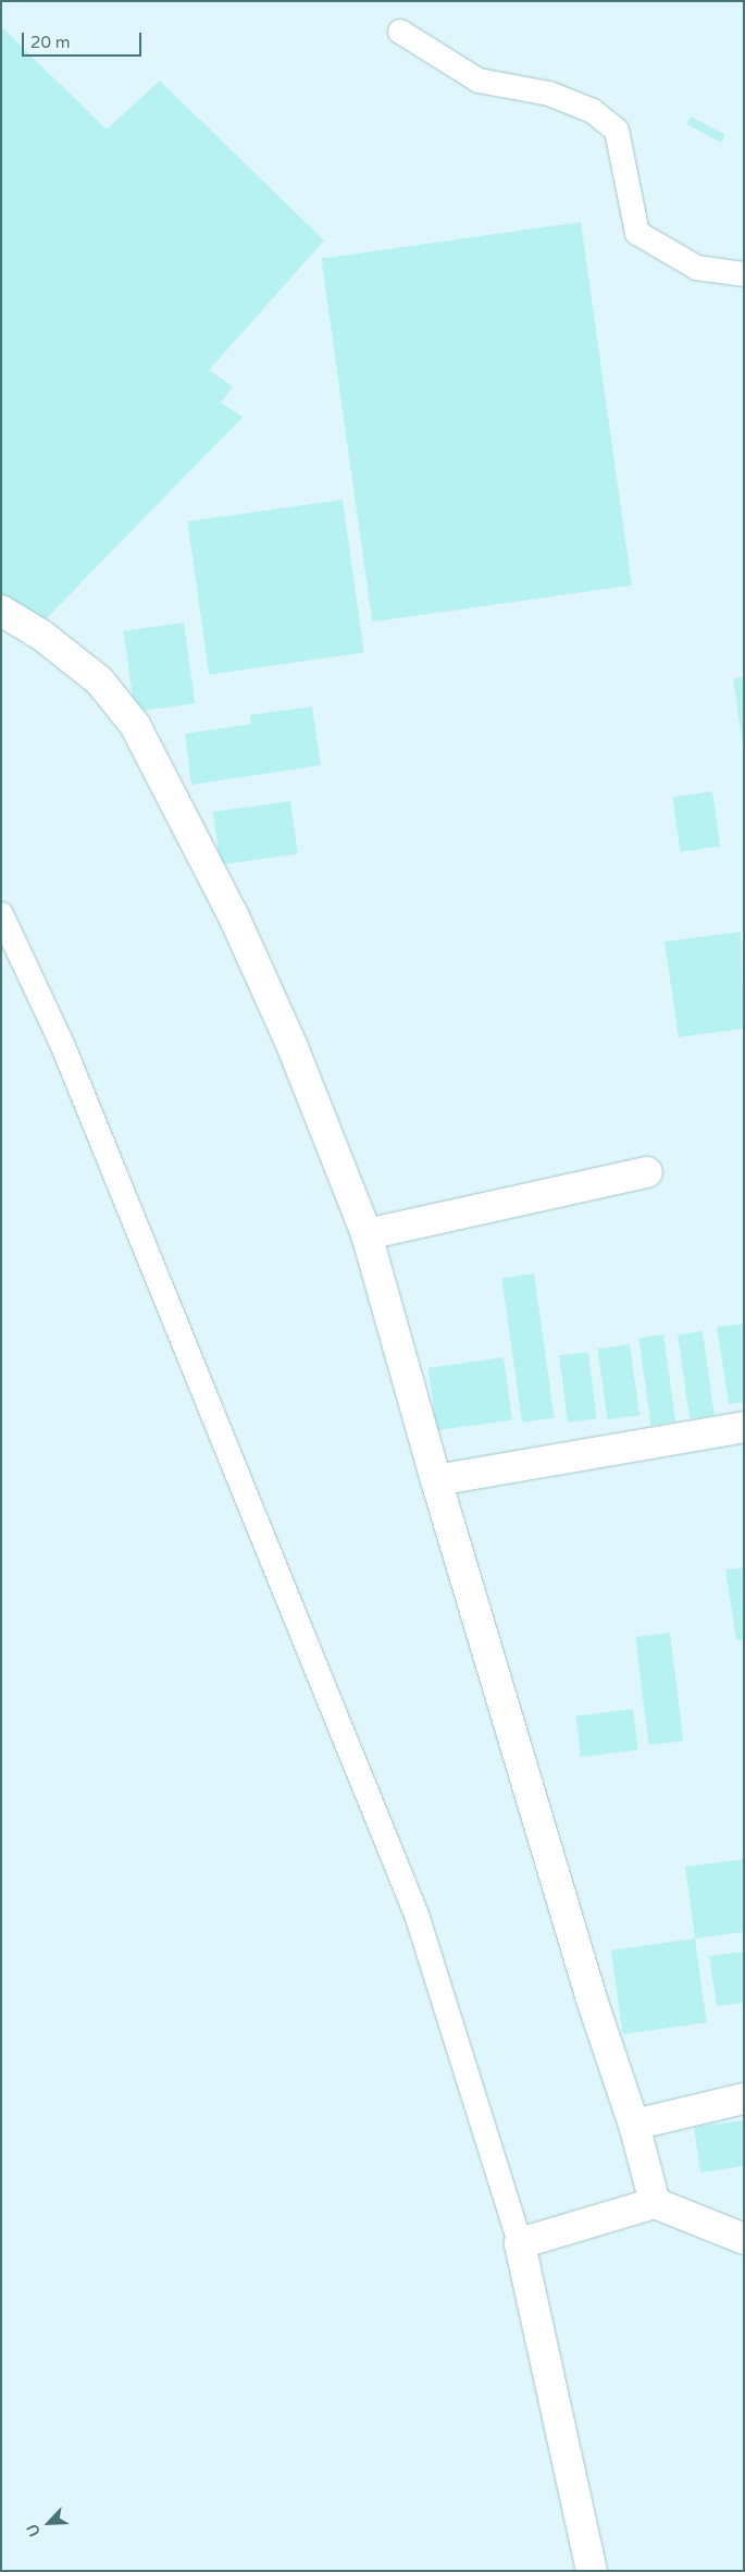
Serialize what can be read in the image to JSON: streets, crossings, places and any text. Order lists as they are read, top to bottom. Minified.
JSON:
{"scale_bar":"20 m","north":"bottom left"}
